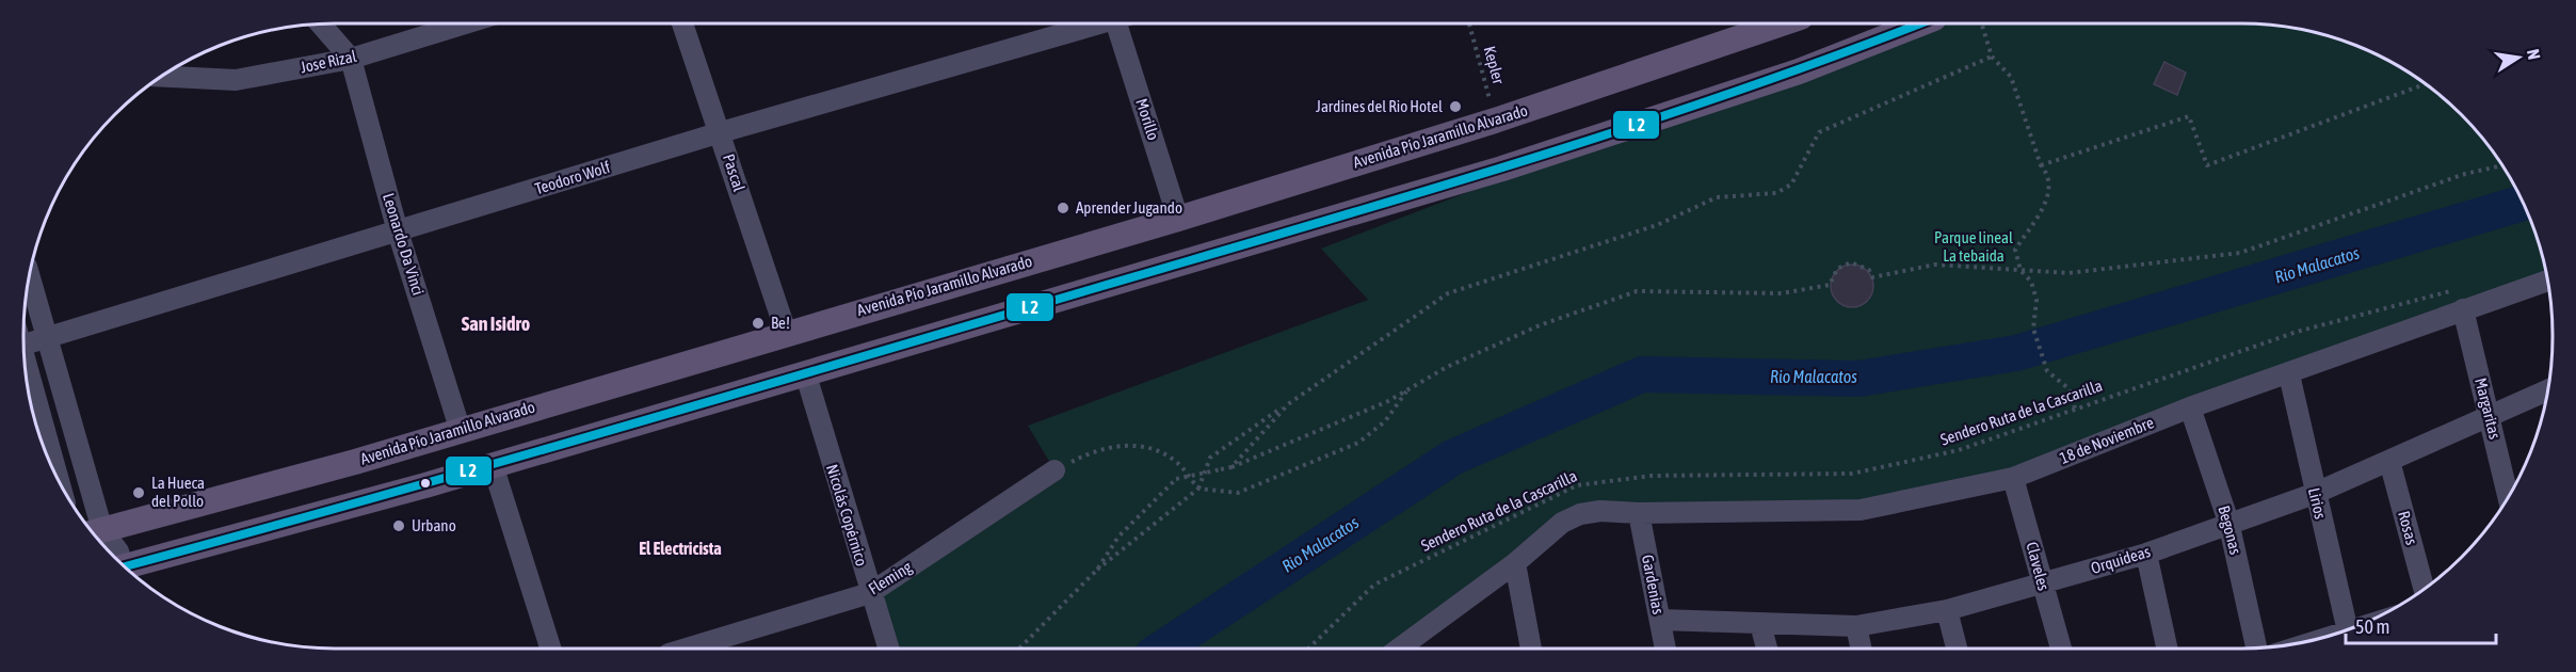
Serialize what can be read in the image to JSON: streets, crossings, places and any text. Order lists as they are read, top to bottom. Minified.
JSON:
{"streets":{"main road":["Avenida Pío Jaramillo Alvarado"],"street":["Jose Rizal","Morillo","Pascal","Teodoro Wolf","Leonardo Da Vinci","Margaritas","18 de Noviembre","Lirios","Nicolás Copérnico","Rosas","Begonas","Orquideas","Claveles","Fleming","Gardenias"],"path":["Kepler","Sendero Ruta de la Cascarilla"]},"crossings":[["Jose Rizal","Leonardo Da Vinci"],["Kepler","Avenida Pío Jaramillo Alvarado"],["Morillo","Avenida Pío Jaramillo Alvarado"],["Avenida Pío Jaramillo Alvarado","Pascal"],["Avenida Pío Jaramillo Alvarado","Leonardo Da Vinci"],["Pascal","Teodoro Wolf"],["Teodoro Wolf","Leonardo Da Vinci"],["Margaritas","Sendero Ruta de la Cascarilla"],["Margaritas","18 de Noviembre"],["Margaritas","Orquideas"],["Sendero Ruta de la Cascarilla","18 de Noviembre"],["18 de Noviembre","Lirios"],["18 de Noviembre","Begonas"],["18 de Noviembre","Claveles"],["18 de Noviembre","Gardenias"],["Lirios","Orquideas"],["Nicolás Copérnico","Fleming"],["Rosas","Orquideas"],["Begonas","Orquideas"],["Orquideas","Claveles"],["Orquideas","Gardenias"]],"districts":["San Isidro","El Electricista"],"water":["Rio Malacatos"],"parks":["Parque lineal La tebaida"],"places":["Jardines del Rio Hotel","Aprender Jugando","Be!","La Hueca del Pollo","Urbano"],"scale_bar":"50 m","north":"right"}
